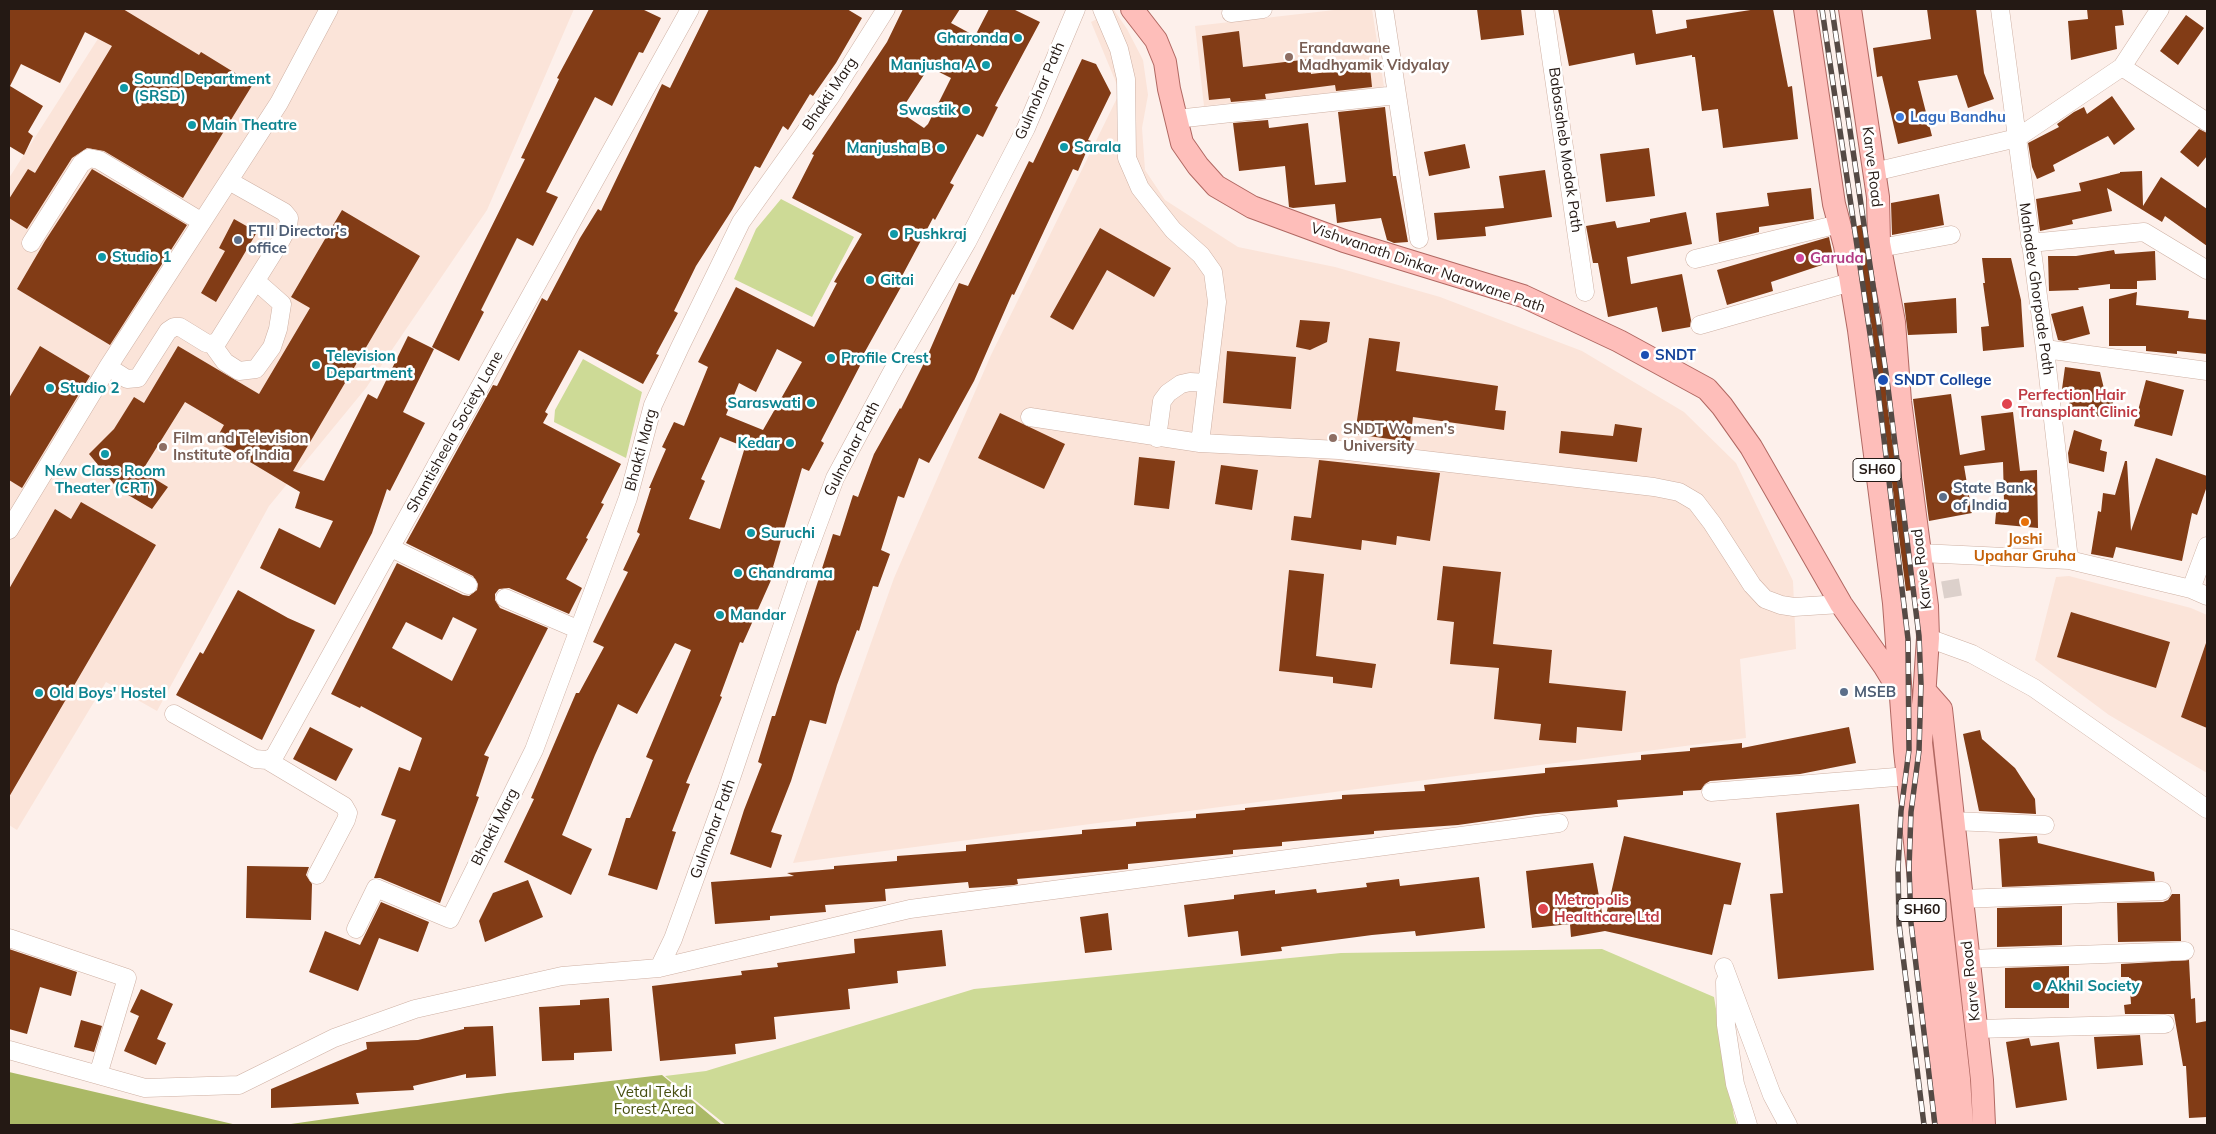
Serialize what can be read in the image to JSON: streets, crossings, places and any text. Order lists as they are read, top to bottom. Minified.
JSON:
{"streets":{"main road":["Karve Road","Vishwanath Dinkar Narawane Path","SH60"],"street":["Gulmohar Path","Bhakti Marg","Babasaheb Modak Path","Mahadev Ghorpade Path","Shantisheela Society Lane"]},"crossings":[["Karve Road","SH60"],["Vishwanath Dinkar Narawane Path","SH60"]],"parks":["Vetal Tekdi Forest Area"],"places":["Gharonda","Erandawane Madhyamik Vidyalay","Manjusha A","Sound Department (SRSD)","Swastik","Lagu Bandhu","Main Theatre","Sarala","Manjusha B","Pushkraj","FTII Director's office","Studio 1","Garuda","Gitai","SNDT","Profile Crest","Television Department","SNDT College","Studio 2","Saraswati","Perfection Hair Transplant Clinic","SNDT Women's University","Kedar","Film and Television Institute of India","New Class Room Theater (CRT)","State Bank of India","Joshi Upahar Gruha","Suruchi","Chandrama","Mandar","MSEB","Old Boys' Hostel","Metropolis Healthcare Ltd","Akhil Society"]}
